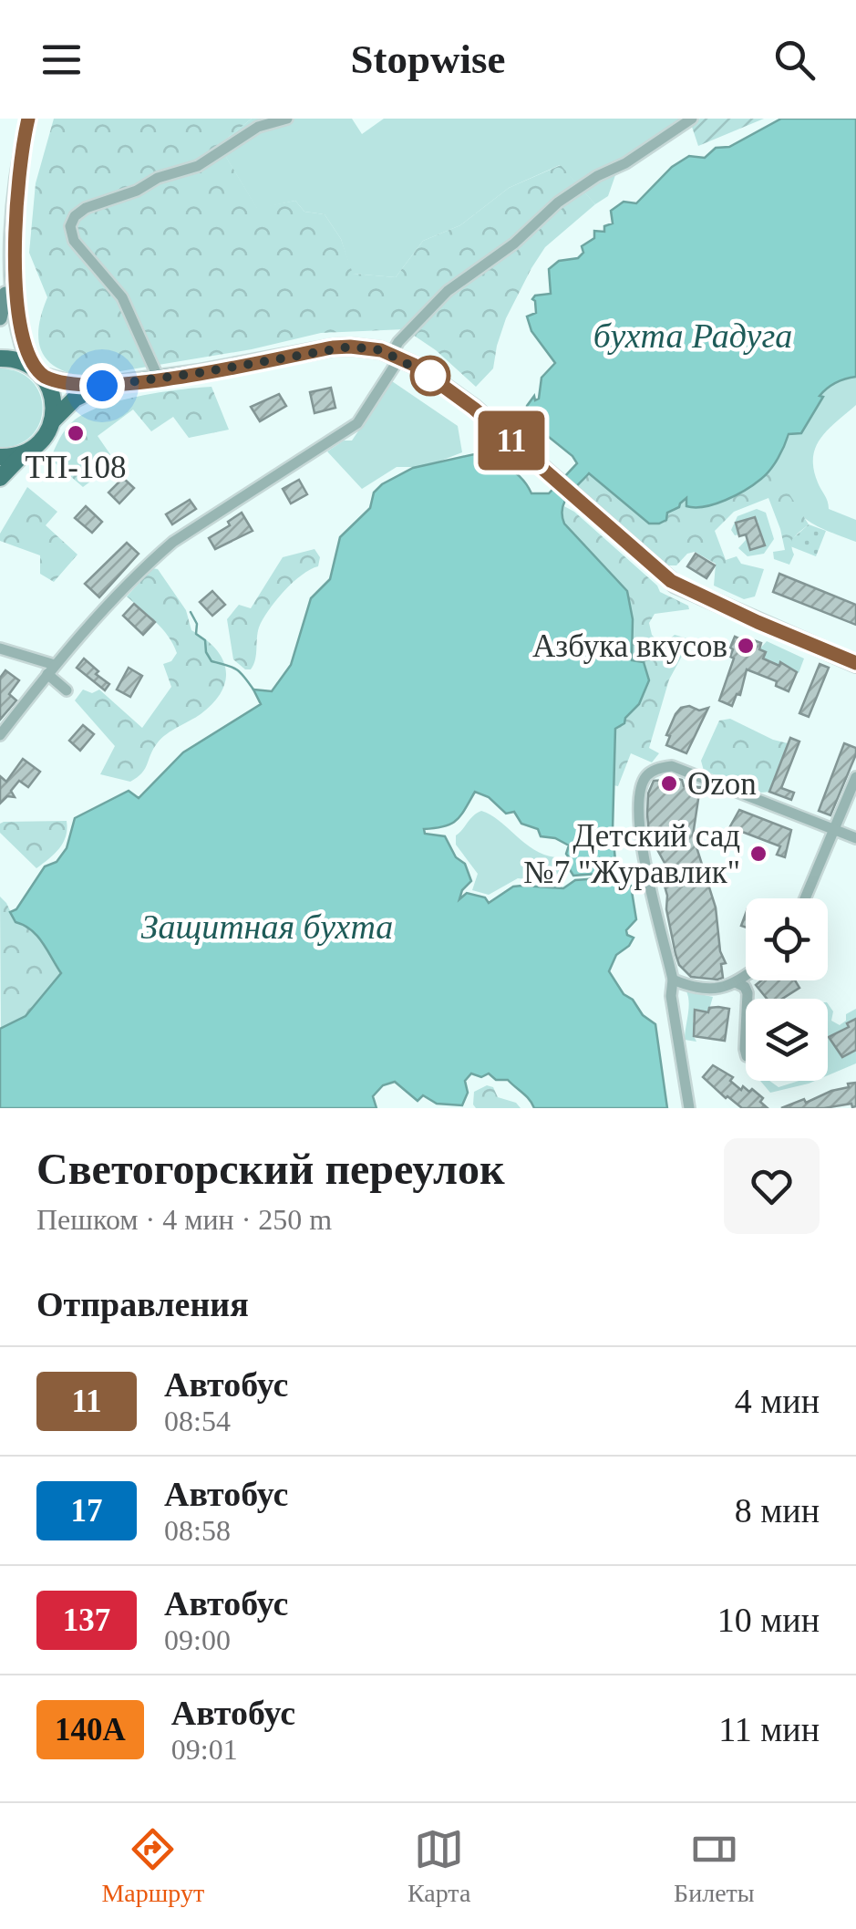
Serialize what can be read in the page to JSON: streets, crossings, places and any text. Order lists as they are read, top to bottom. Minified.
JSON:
{"water":["бухта Радуга","Защитная бухта"],"places":["ТП-108","Азбука вкусов","Ozon","Детский сад №7 \"Журавлик\""],"lines":["bus line 11"],"page":{"header":"Stopwise","on_map":"11","heading":[["Светогорский переулок","Пешком · 4 мин · 250 m"],"Отправления"],"list":[{"mark":"11","name":"Автобус","note":"08:54","value":"4 мин"},{"mark":"17","name":"Автобус","note":"08:58","value":"8 мин"},{"mark":"137","name":"Автобус","note":"09:00","value":"10 мин"},{"mark":"140А","name":"Автобус","note":"09:01","value":"11 мин"}],"tabs":["Маршрут","Карта","Билеты"]}}
